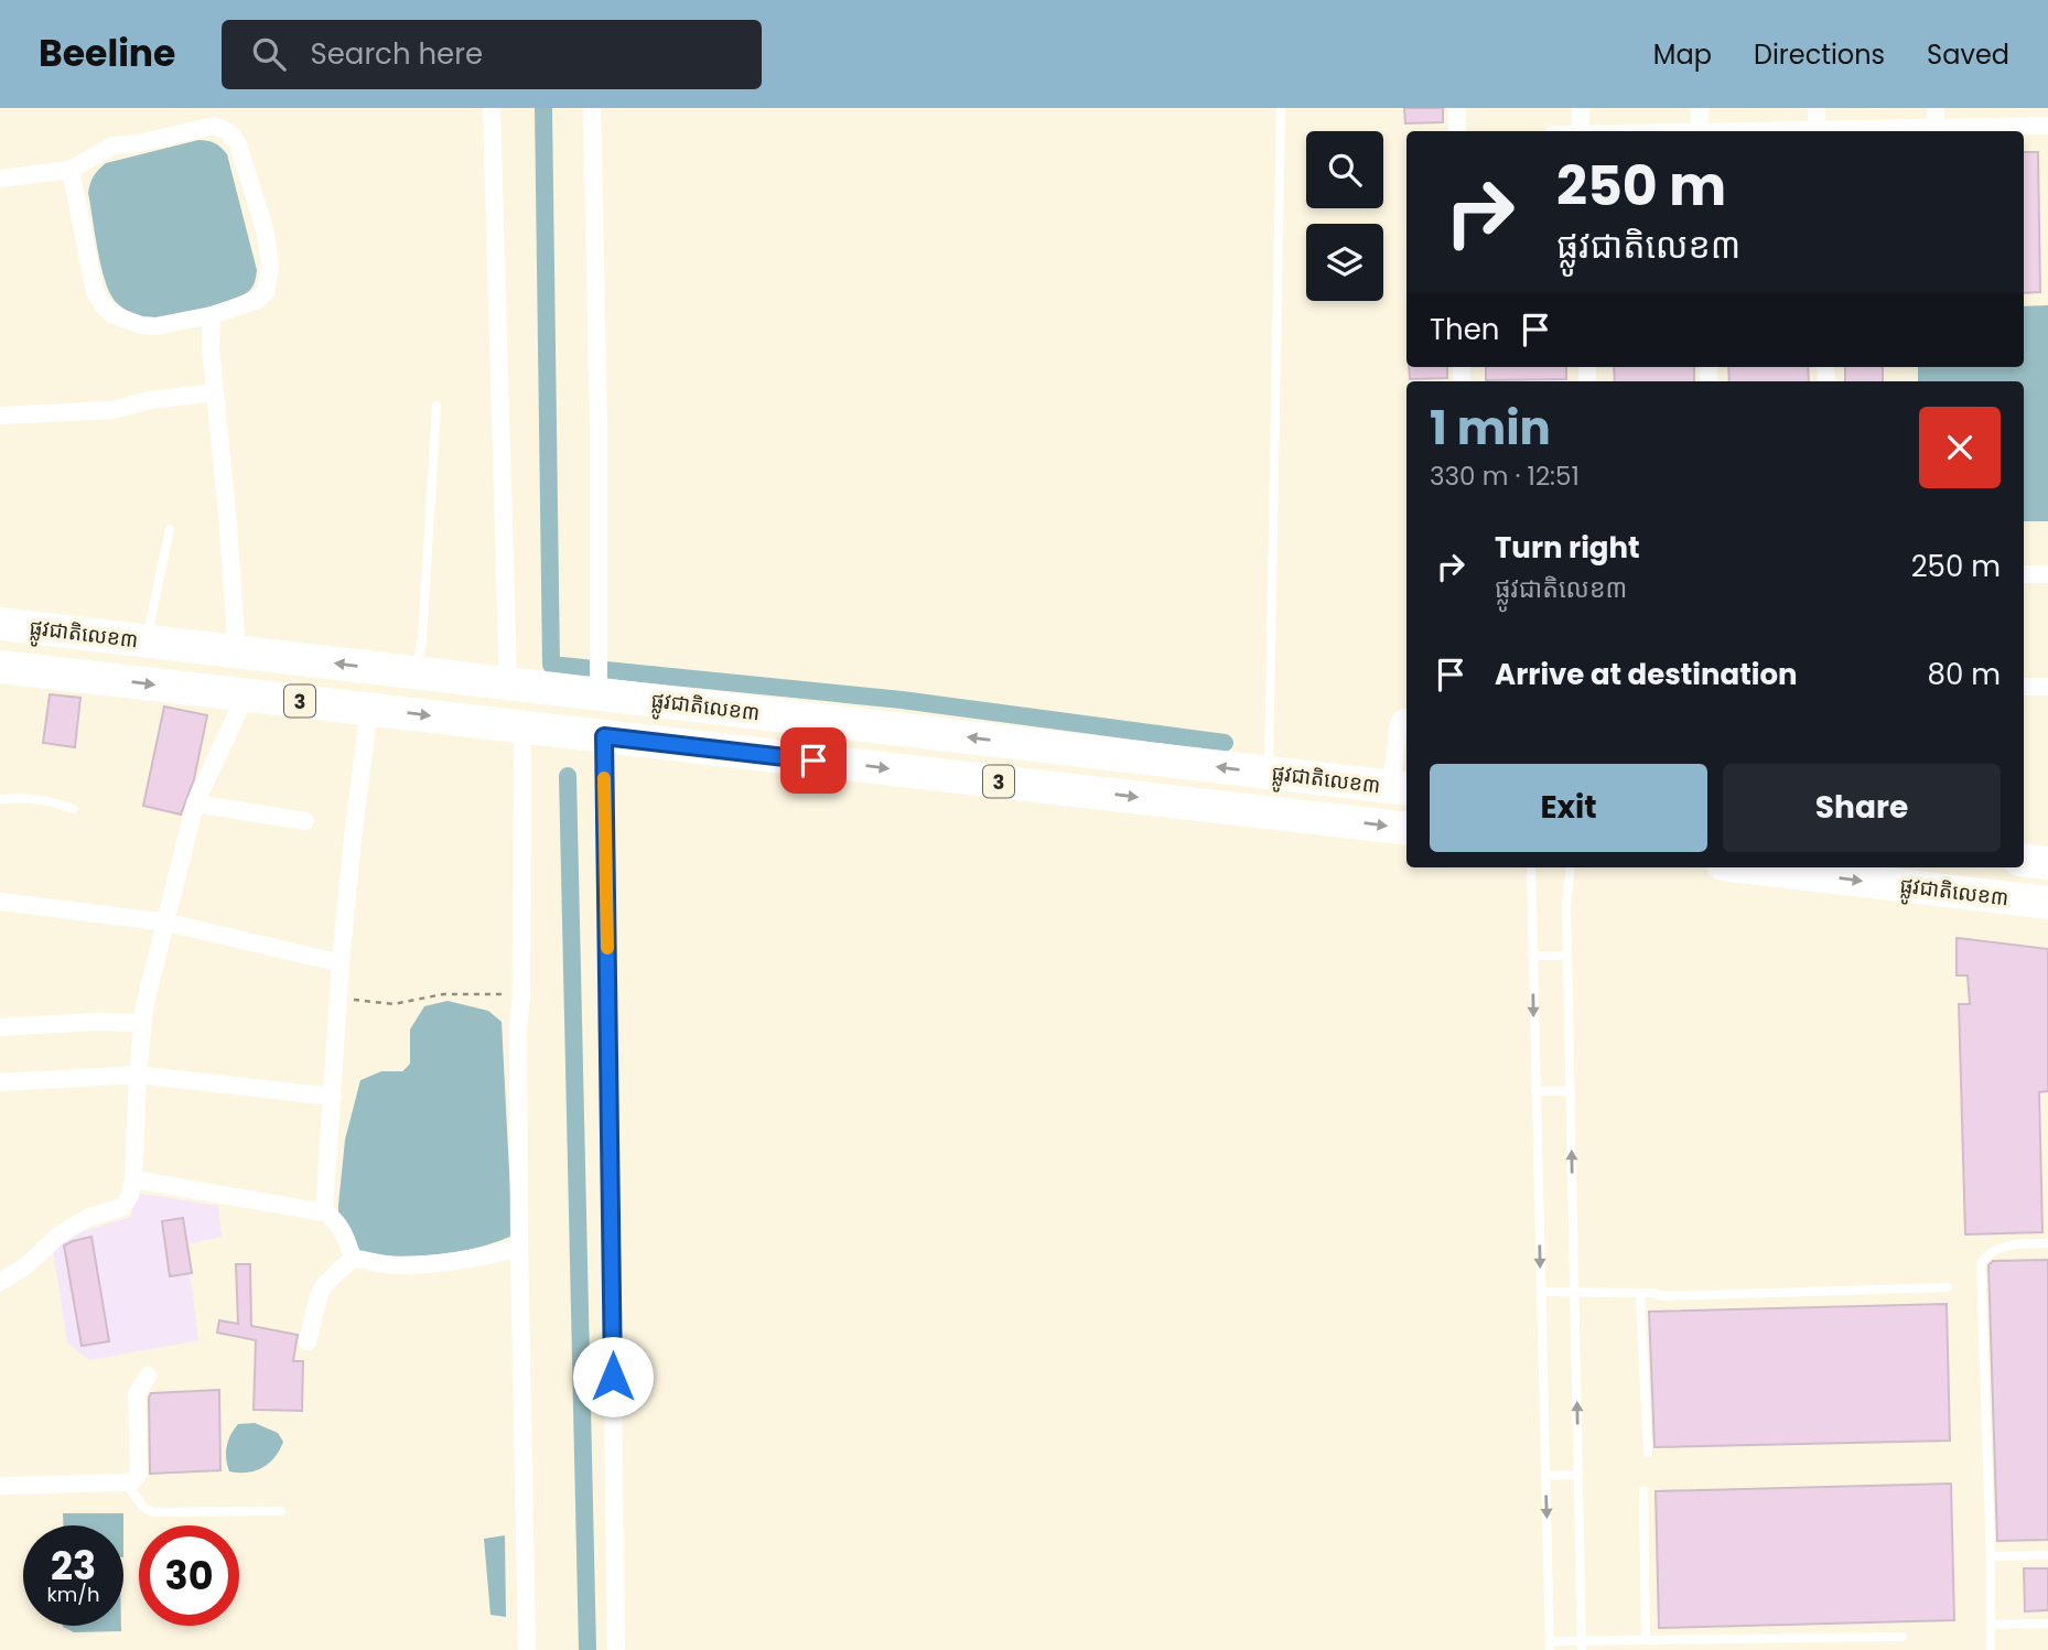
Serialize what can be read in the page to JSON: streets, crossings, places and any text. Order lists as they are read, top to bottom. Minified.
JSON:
{"streets":{"highway":["ផ្លូវជាតិលេខ៣","3"]},"page":{"header":"Beeline","search":"Search here","nav":["Map","Directions","Saved"],"turn":["250 m","ផ្លូវជាតិលេខ៣"],"then":"Then","heading":["1 min","330 m · 12:51"],"list":[{"name":"Turn right","note":"ផ្លូវជាតិលេខ៣","value":"250 m"},{"name":"Arrive at destination","value":"80 m"}],"buttons":["Exit","Share"],"speed":"23 km/h","limit":"30"}}
